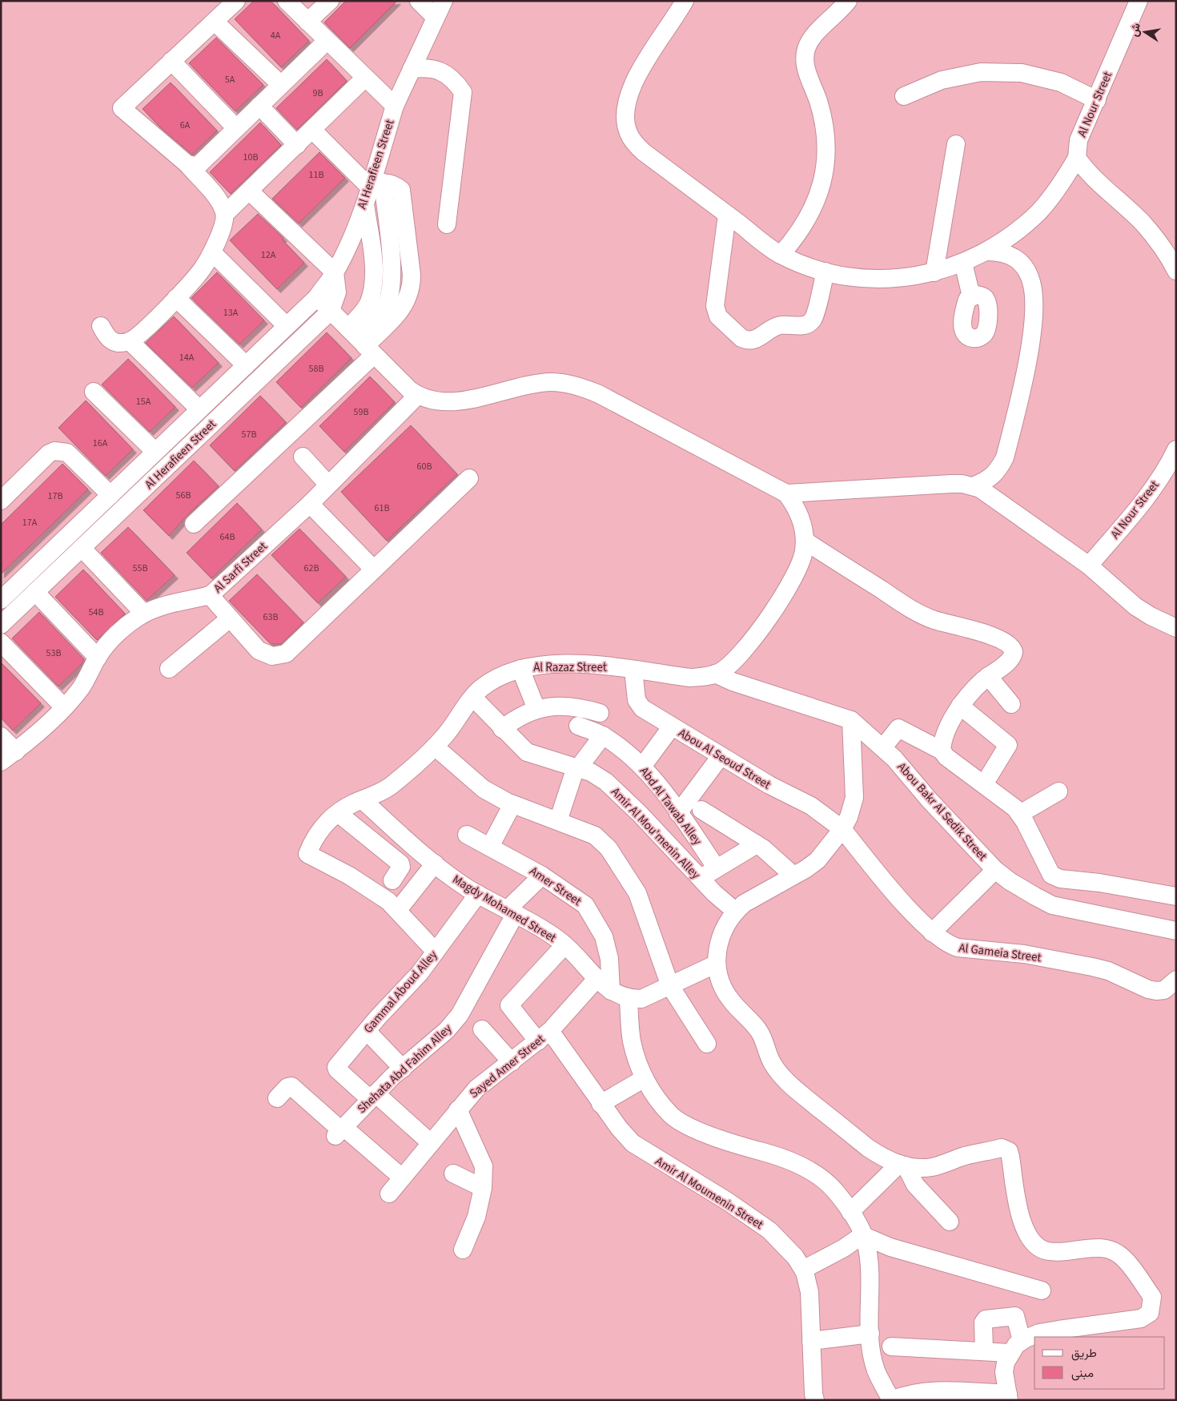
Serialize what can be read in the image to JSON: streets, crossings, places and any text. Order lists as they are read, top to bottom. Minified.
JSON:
{"streets":{"street":["Al Nour Street","Al Herafieen Street","Al Sarfi Street","Al Razaz Street","Abou Al Seoud Street","Abd Al Tawab Alley","Abou Bakr Al Sedik Street","Amir Al Mou'menin Alley","Amer Street","Magdy Mohamed Street","Al Gameia Street","Gammal Aboud Alley","Sayed Amer Street","Shehata Abd Fahim Alley","Amir Al Moumenin Street"]},"crossings":[["Al Razaz Street","Abou Al Seoud Street"],["Al Razaz Street","Abou Bakr Al Sedik Street"],["Al Razaz Street","Amir Al Mou'menin Alley"],["Al Razaz Street","Magdy Mohamed Street"],["Abou Al Seoud Street","Al Gameia Street"],["Amer Street","Magdy Mohamed Street"],["Amer Street","Shehata Abd Fahim Alley"],["Magdy Mohamed Street","Gammal Aboud Alley"],["Magdy Mohamed Street","Sayed Amer Street"],["Magdy Mohamed Street","Shehata Abd Fahim Alley"],["Magdy Mohamed Street","Amir Al Moumenin Street"],["Gammal Aboud Alley","Shehata Abd Fahim Alley"],["Sayed Amer Street","Amir Al Moumenin Street"]],"house_numbers":["4A","5A","9B","6A","10B","11B","12A","13A","14A","58B","15A","59B","57B","16A","60B","56B","17B","61B","17A","64B","55B","62B","54B","63B","53B"],"legend":["طريق","مبنى"],"north":"left"}
